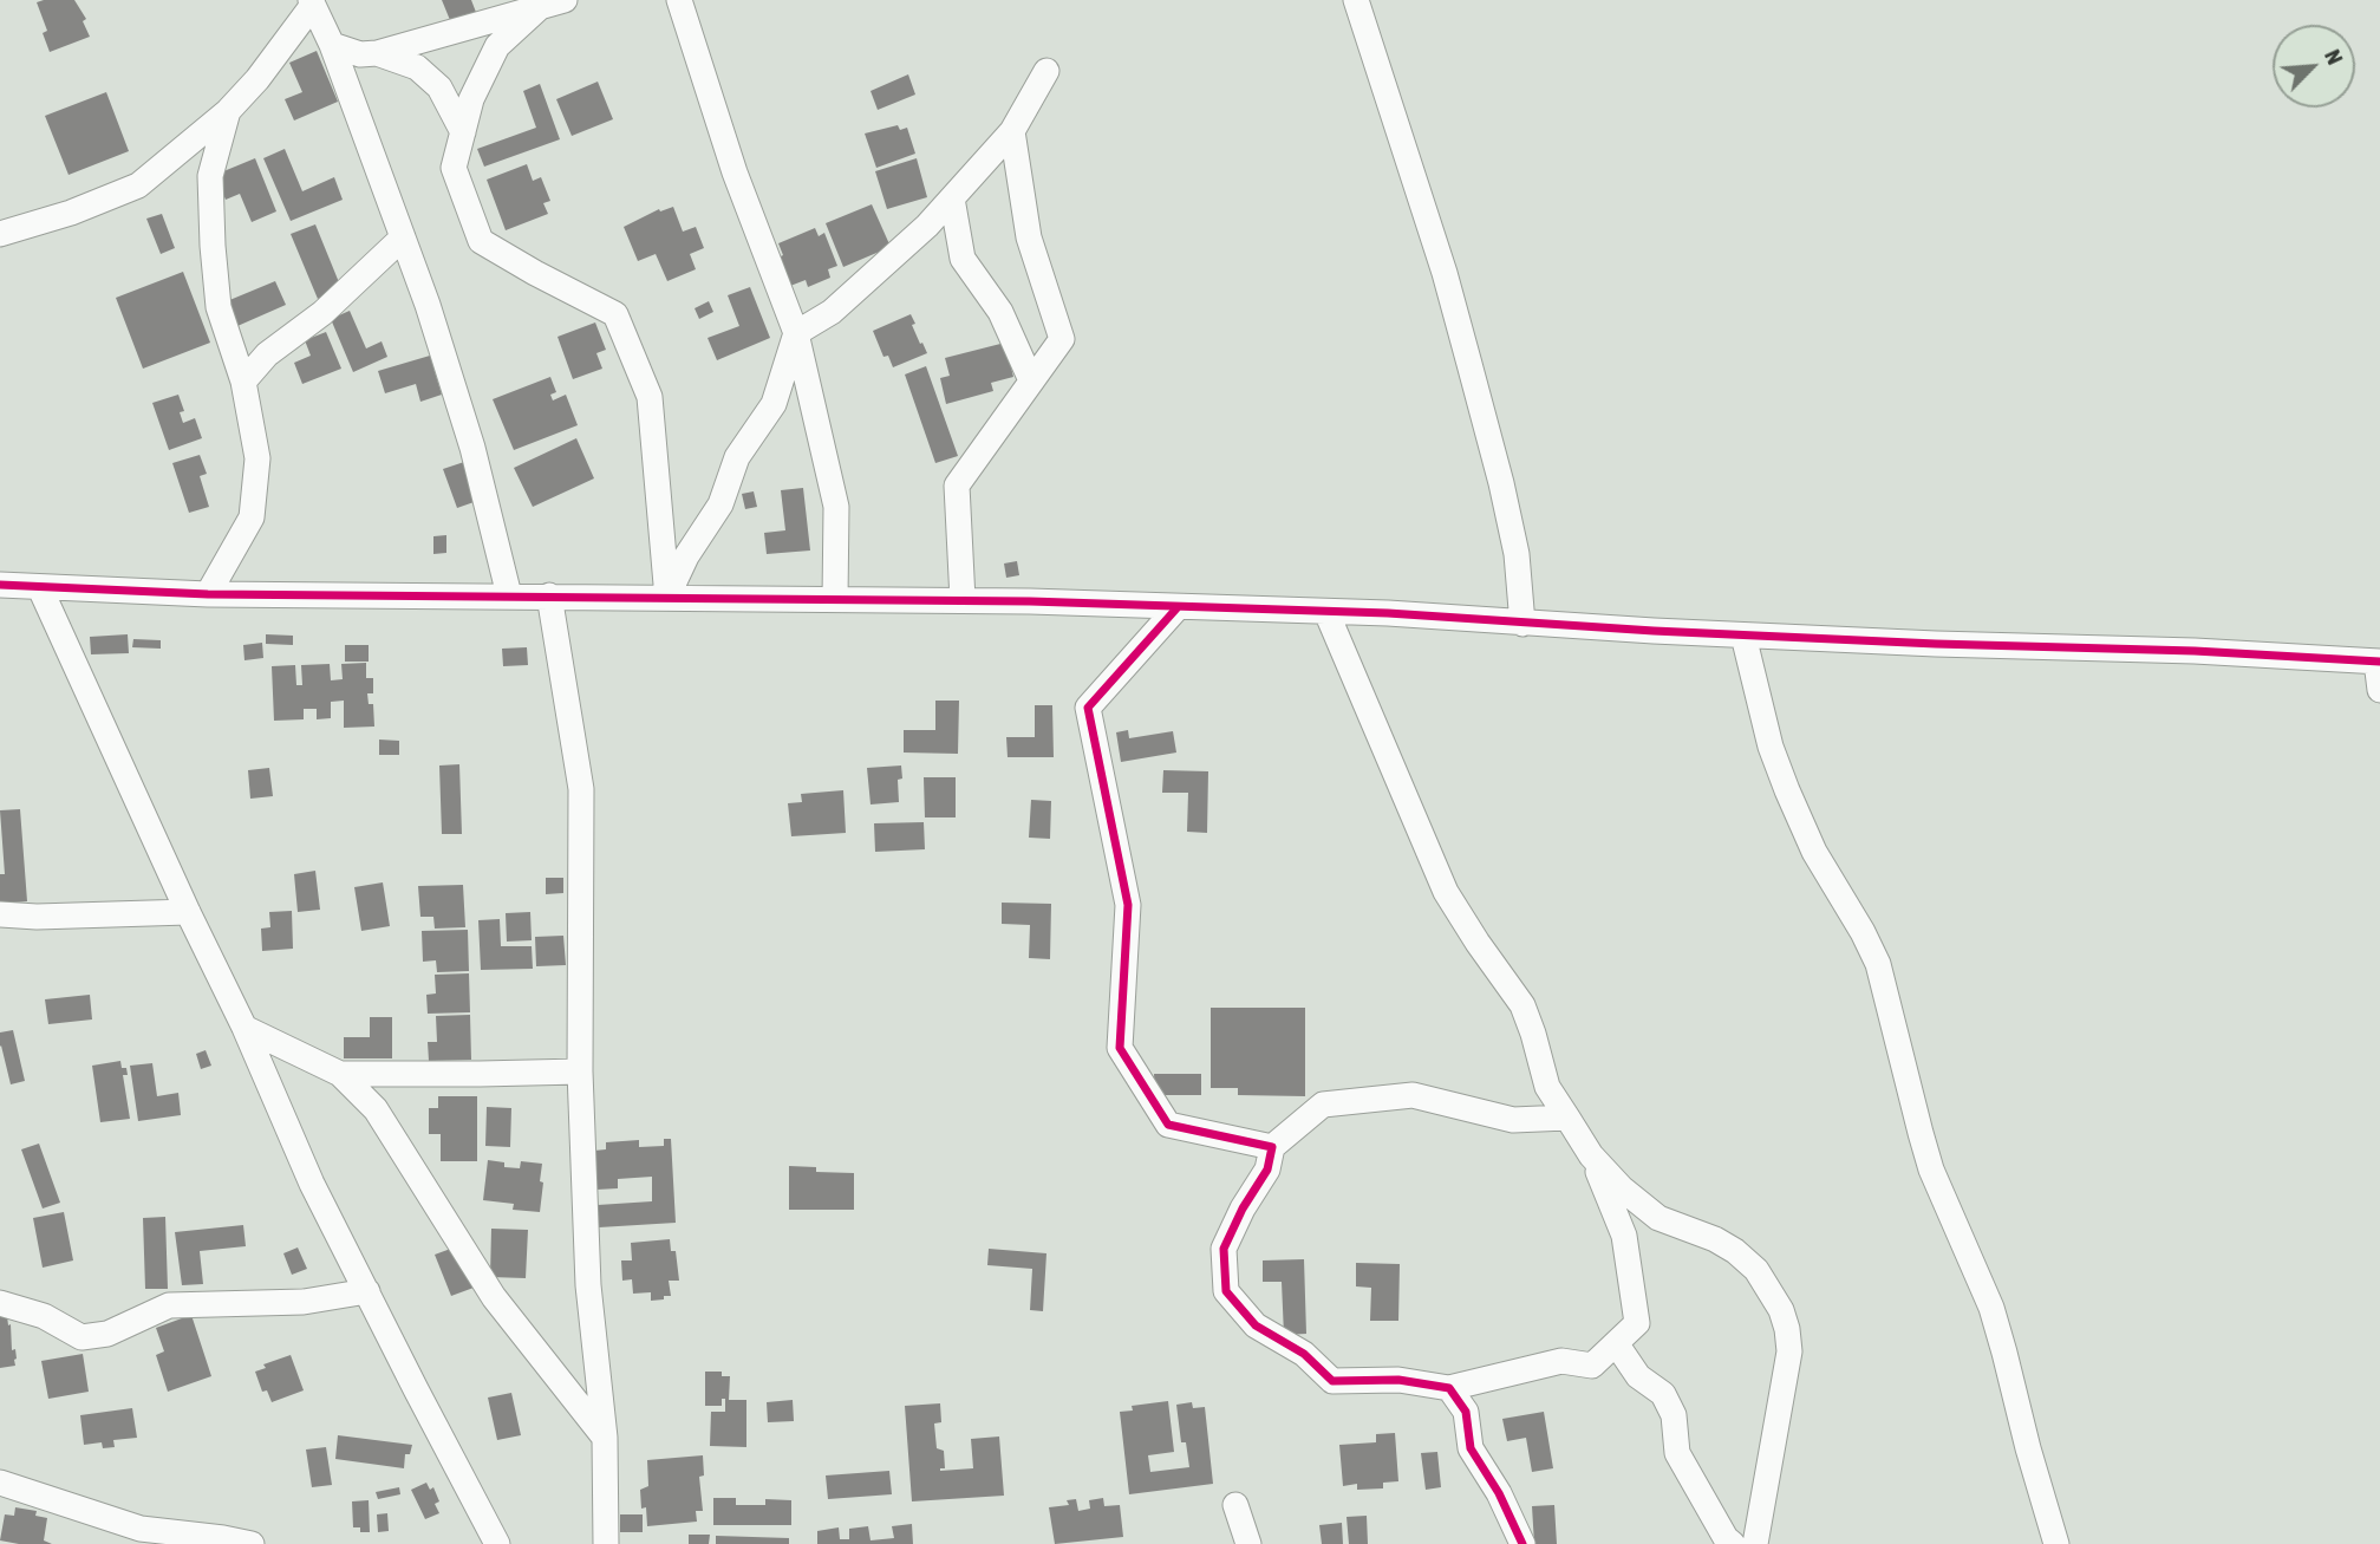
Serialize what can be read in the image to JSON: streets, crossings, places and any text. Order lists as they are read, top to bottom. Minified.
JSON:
{"north":"top right"}
